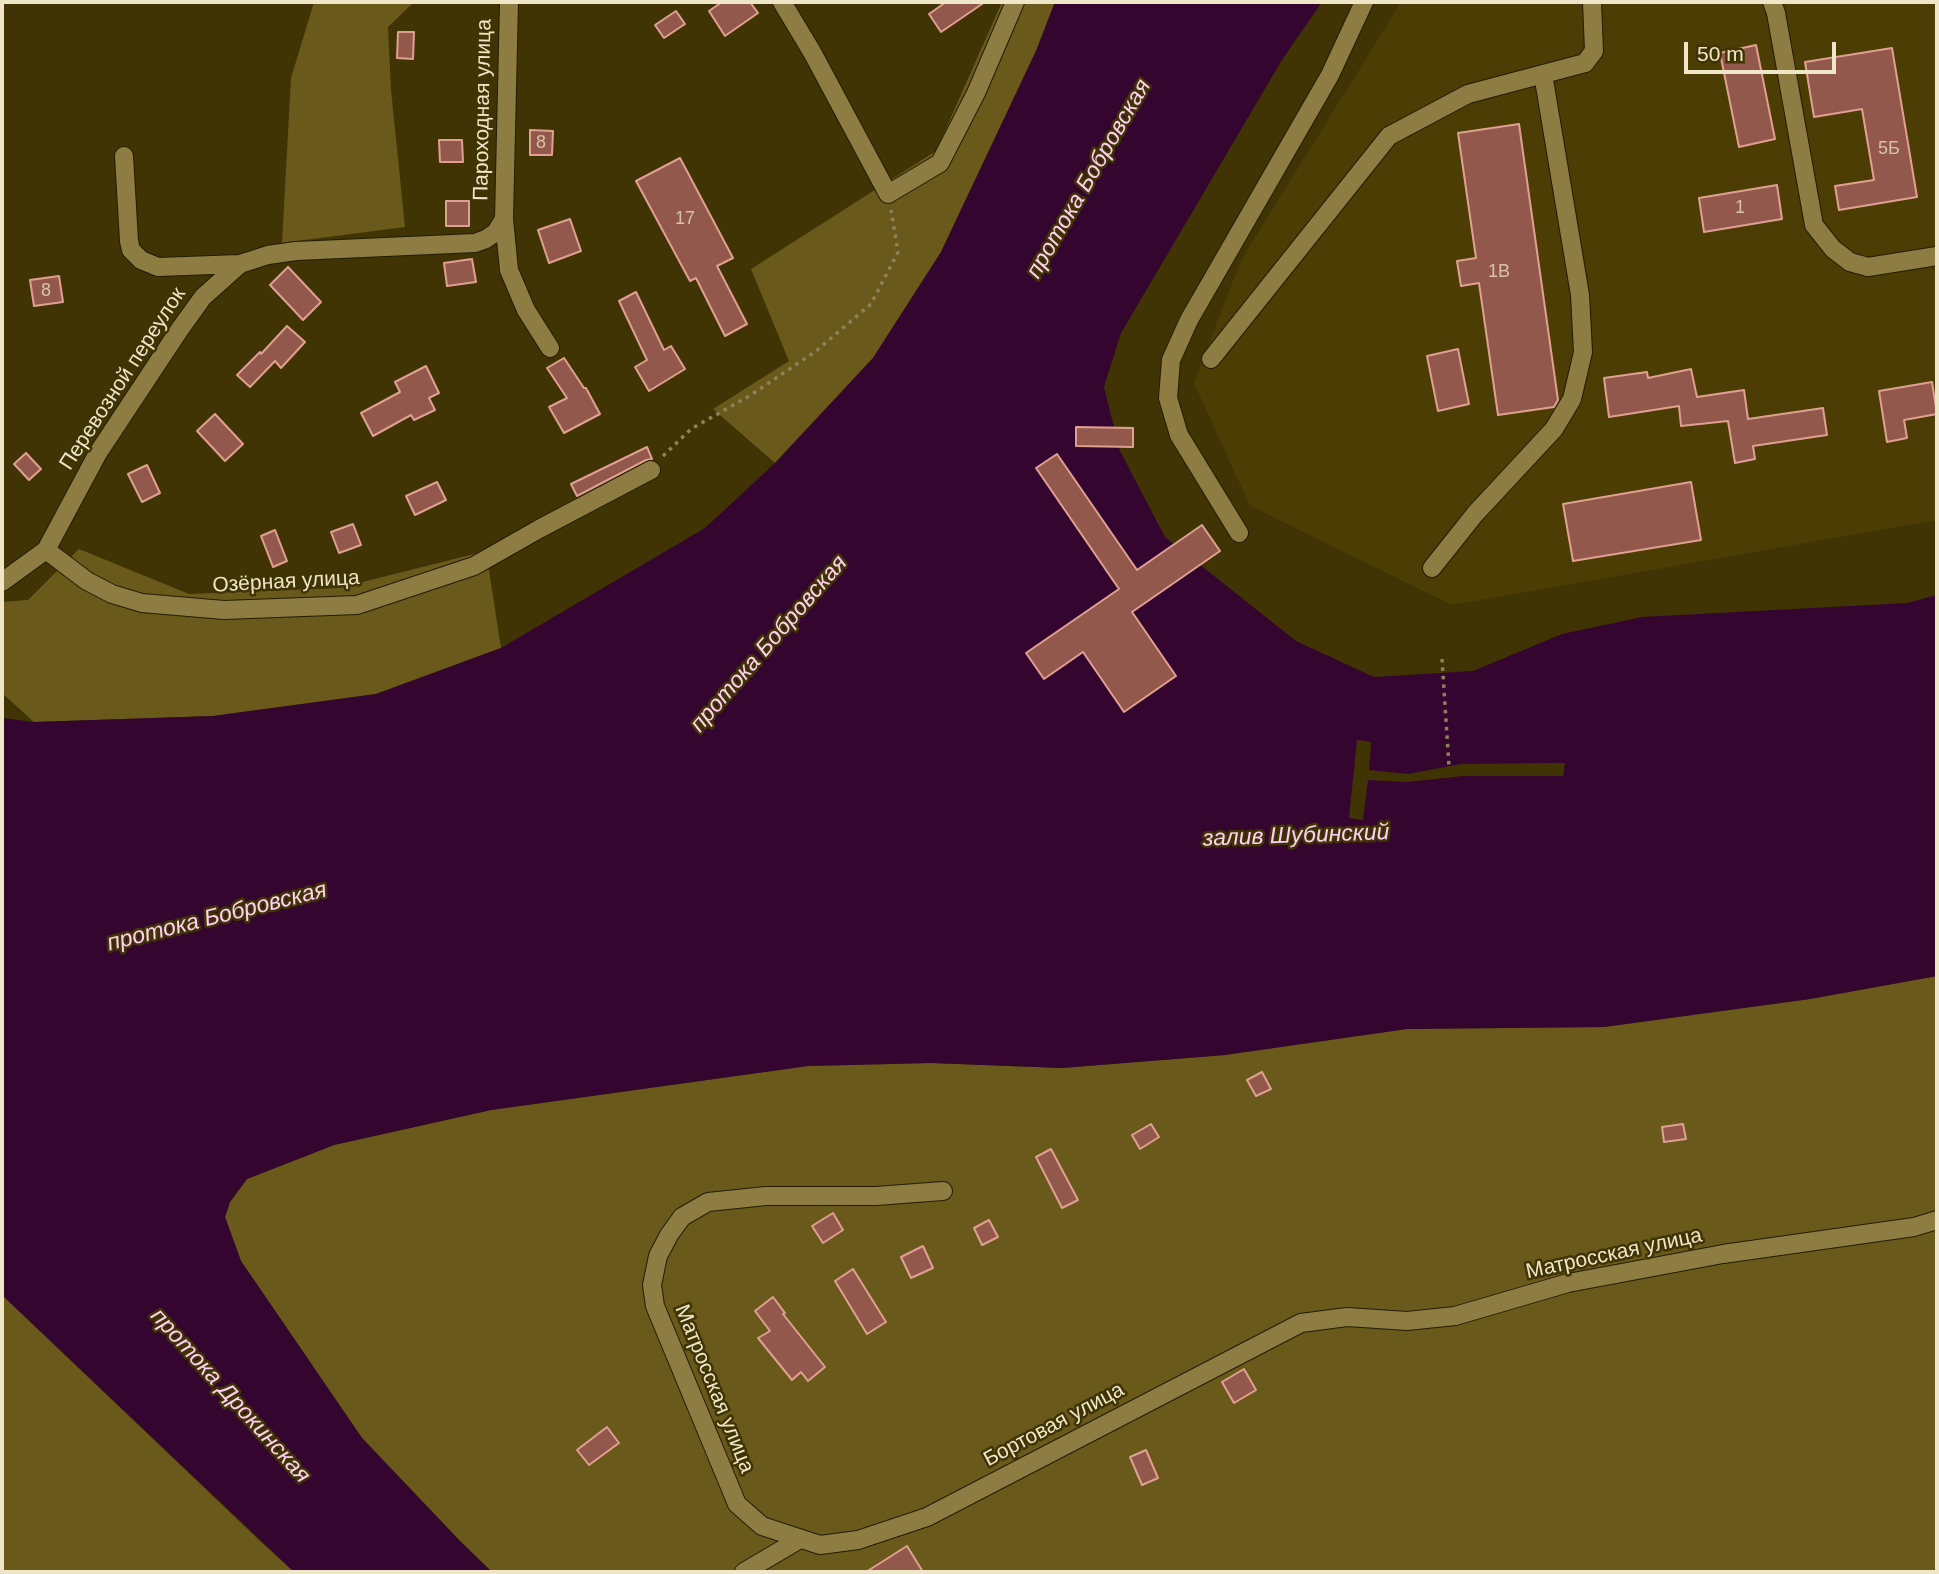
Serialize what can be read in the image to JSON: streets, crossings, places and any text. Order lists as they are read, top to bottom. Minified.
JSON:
{"streets":{"street":["Пароходная улица","Перевозной переулок","Озёрная улица","Матросская улица","Бортовая улица"]},"crossings":[["Пароходная улица","Перевозной переулок"],["Перевозной переулок","Озёрная улица"],["Матросская улица","Бортовая улица"]],"water":["протока Бобровская","залив Шубинский","протока Дрокинская"],"house_numbers":["8","5Б","1","17","1В","8"],"scale_bar":"50 m"}
